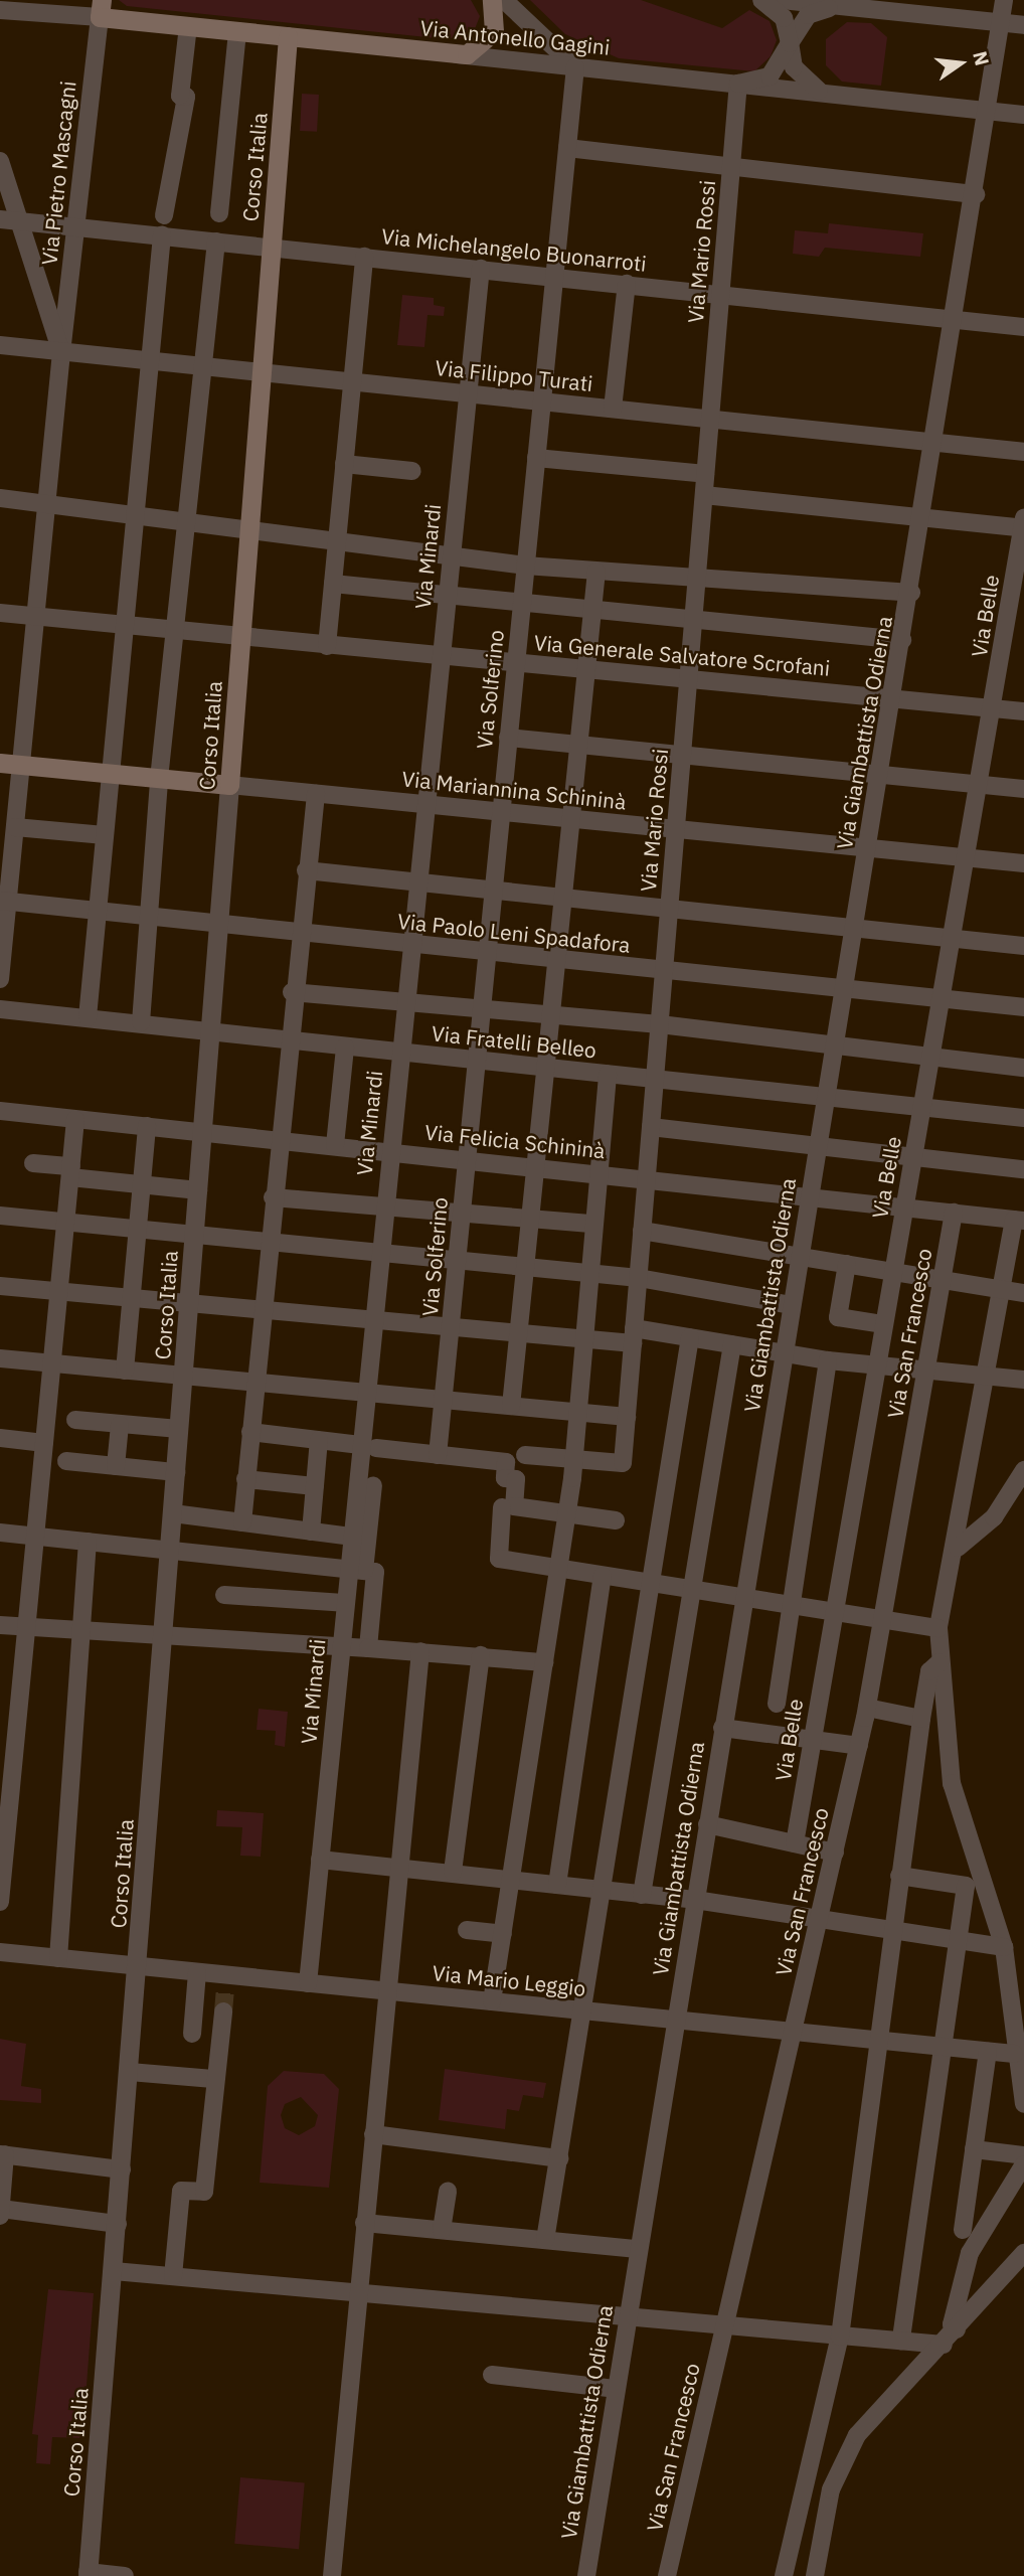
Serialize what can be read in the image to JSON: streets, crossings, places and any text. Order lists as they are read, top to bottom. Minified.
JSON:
{"streets":{"main road":["Via Antonello Gagini","Corso Italia","Via Mariannina Schininà"],"street":["Via Pietro Mascagni","Via Michelangelo Buonarroti","Via Mario Rossi","Via Filippo Turati","Via Minardi","Via Belle","Via Generale Salvatore Scrofani","Via Solferino","Via Giambattista Odierna","Via Paolo Leni Spadafora","Via Fratelli Belleo","Via Felicia Schininà","Via San Francesco","Via Mario Leggio"]},"crossings":[["Via Antonello Gagini","Corso Italia"],["Via Antonello Gagini","Via Pietro Mascagni"],["Via Antonello Gagini","Via Mario Rossi"],["Via Antonello Gagini","Via Solferino"],["Via Antonello Gagini","Via Giambattista Odierna"],["Corso Italia","Via Michelangelo Buonarroti"],["Corso Italia","Via Filippo Turati"],["Corso Italia","Via Generale Salvatore Scrofani"],["Corso Italia","Via Mariannina Schininà"],["Corso Italia","Via Paolo Leni Spadafora"],["Corso Italia","Via Fratelli Belleo"],["Corso Italia","Via Felicia Schininà"],["Corso Italia","Via Mario Leggio"],["Via Pietro Mascagni","Via Michelangelo Buonarroti"],["Via Pietro Mascagni","Via Filippo Turati"],["Via Pietro Mascagni","Via Generale Salvatore Scrofani"],["Via Pietro Mascagni","Via Mariannina Schininà"],["Via Pietro Mascagni","Via Paolo Leni Spadafora"],["Via Michelangelo Buonarroti","Via Mario Rossi"],["Via Michelangelo Buonarroti","Via Minardi"],["Via Michelangelo Buonarroti","Via Solferino"],["Via Michelangelo Buonarroti","Via Giambattista Odierna"],["Via Mario Rossi","Via Filippo Turati"],["Via Mario Rossi","Via Generale Salvatore Scrofani"],["Via Mario Rossi","Via Mariannina Schininà"],["Via Mario Rossi","Via Paolo Leni Spadafora"],["Via Mario Rossi","Via Fratelli Belleo"],["Via Mario Rossi","Via Felicia Schininà"],["Via Filippo Turati","Via Minardi"],["Via Filippo Turati","Via Solferino"],["Via Filippo Turati","Via Giambattista Odierna"],["Via Minardi","Via Generale Salvatore Scrofani"],["Via Minardi","Via Mariannina Schininà"],["Via Minardi","Via Paolo Leni Spadafora"],["Via Minardi","Via Fratelli Belleo"],["Via Minardi","Via Felicia Schininà"],["Via Minardi","Via Mario Leggio"],["Via Belle","Via Generale Salvatore Scrofani"],["Via Belle","Via Mariannina Schininà"],["Via Belle","Via Paolo Leni Spadafora"],["Via Belle","Via Fratelli Belleo"],["Via Belle","Via Felicia Schininà"],["Via Generale Salvatore Scrofani","Via Solferino"],["Via Generale Salvatore Scrofani","Via Giambattista Odierna"],["Via Solferino","Via Mariannina Schininà"],["Via Solferino","Via Paolo Leni Spadafora"],["Via Solferino","Via Fratelli Belleo"],["Via Solferino","Via Felicia Schininà"],["Via Giambattista Odierna","Via Mariannina Schininà"],["Via Giambattista Odierna","Via Paolo Leni Spadafora"],["Via Giambattista Odierna","Via Fratelli Belleo"],["Via Giambattista Odierna","Via Felicia Schininà"],["Via Giambattista Odierna","Via Mario Leggio"],["Via Felicia Schininà","Via San Francesco"],["Via San Francesco","Via Mario Leggio"]],"north":"right"}
